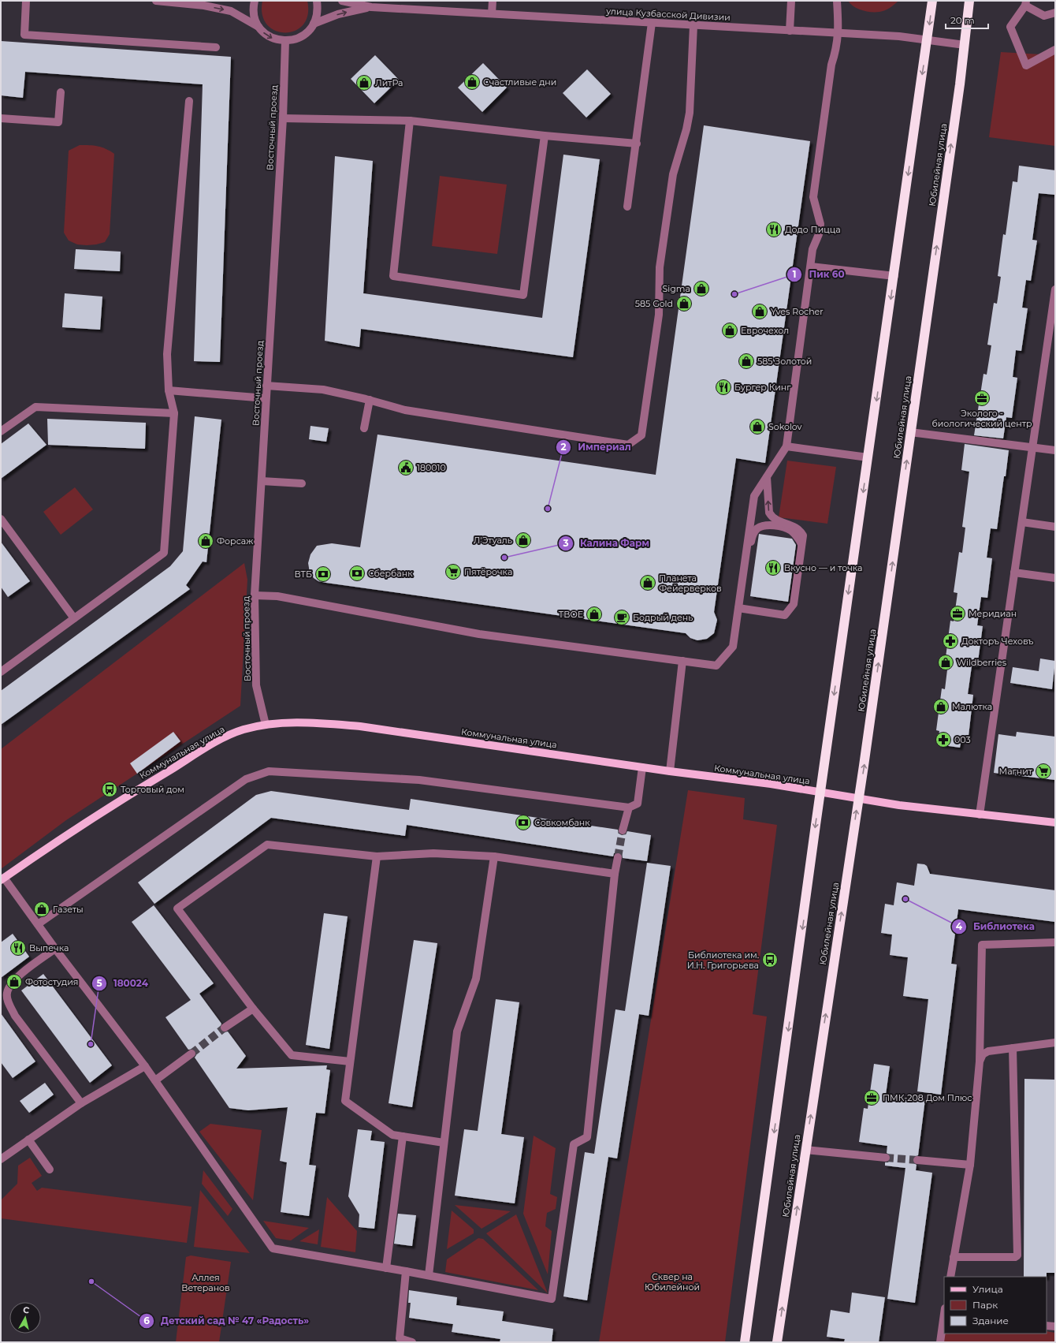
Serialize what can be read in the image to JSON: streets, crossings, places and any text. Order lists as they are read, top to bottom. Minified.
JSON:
{"streets":{"highway":["Юбилейная улица"],"main road":["Коммунальная улица"],"street":["улица Кузбасской Дивизии","Восточный проезд"]},"crossings":[["улица Кузбасской Дивизии","Восточный проезд"],["улица Кузбасской Дивизии","Юбилейная улица"],["Восточный проезд","Коммунальная улица"],["Юбилейная улица","Коммунальная улица"]],"parks":["Сквер на Юбилейной","Аллея Ветеранов"],"places":{"shop":["Счастливые дни","ЛитРа","Sigma","585 Gold","Yves Rocher","Еврочехол","585 Золотой","Sokolov","Л'Этуаль","Форсаж","Планета Фейерверков","ТВОЕ","Wildberries","Малютка","Газеты","Фотостудия"],"restaurant":["Додо Пицца","Бургер Кинг","Вкусно — и точка","Выпечка"],"other":["Пик 60","Империал","Калина Фарм","Библиотека","180024","Детский сад № 47 «Радость»"],"office":["Эколого - биологический центр","Меридиан","ПМК-208 Дом Плюс"],"public building":["180010"],"supermarket":["Пятёрочка","Магнит"],"bank":["Сбербанк","ВТБ","Совкомбанк"],"cafe":["Бодрый день"],"pharmacy":["Докторъ Чеховъ","003"],"bus stop":["Торговый дом","Библиотека им. И.Н. Григорьева"]},"legend":["Улица","Парк","Здание"],"scale_bar":"20 m","north":"top"}
